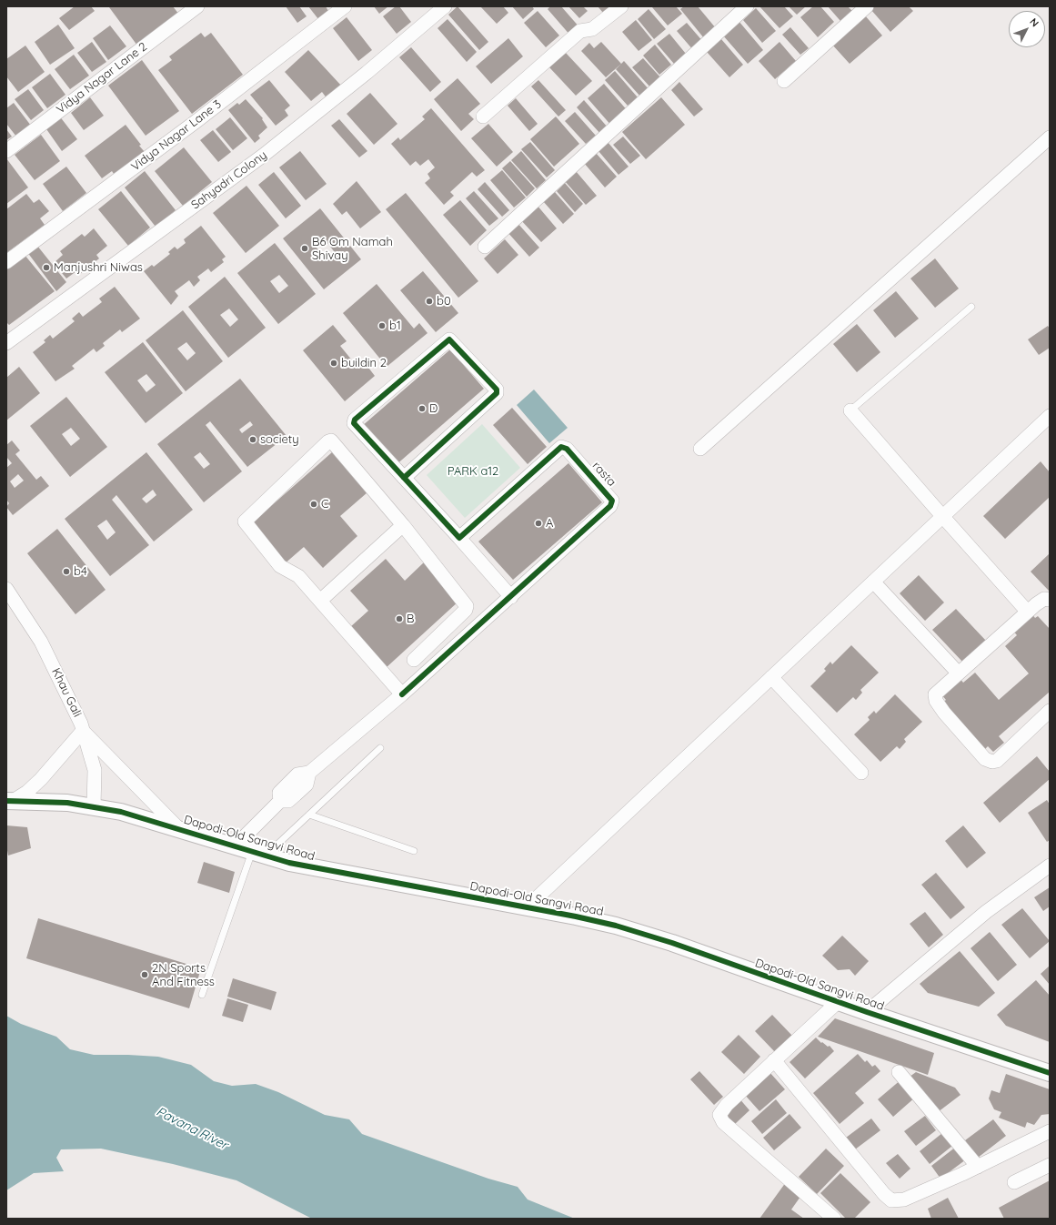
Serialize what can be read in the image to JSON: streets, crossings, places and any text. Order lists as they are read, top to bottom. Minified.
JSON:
{"streets":{"street":["Vidya Nagar Lane 2","Vidya Nagar Lane 3","Sahyadri Colony","rasta","Khau Gali","Dapodi-Old Sangvi Road"]},"crossings":[["rasta","Dapodi-Old Sangvi Road"],["Khau Gali","Dapodi-Old Sangvi Road"]],"water":["Pavana River"],"parks":["PARK a12"],"places":["B6 Om Namah Shivay","Manjushri Niwas","b0","b1","buildin 2","D","society","C","A","b4","B","2N Sports And Fitness"],"north":"top right"}
